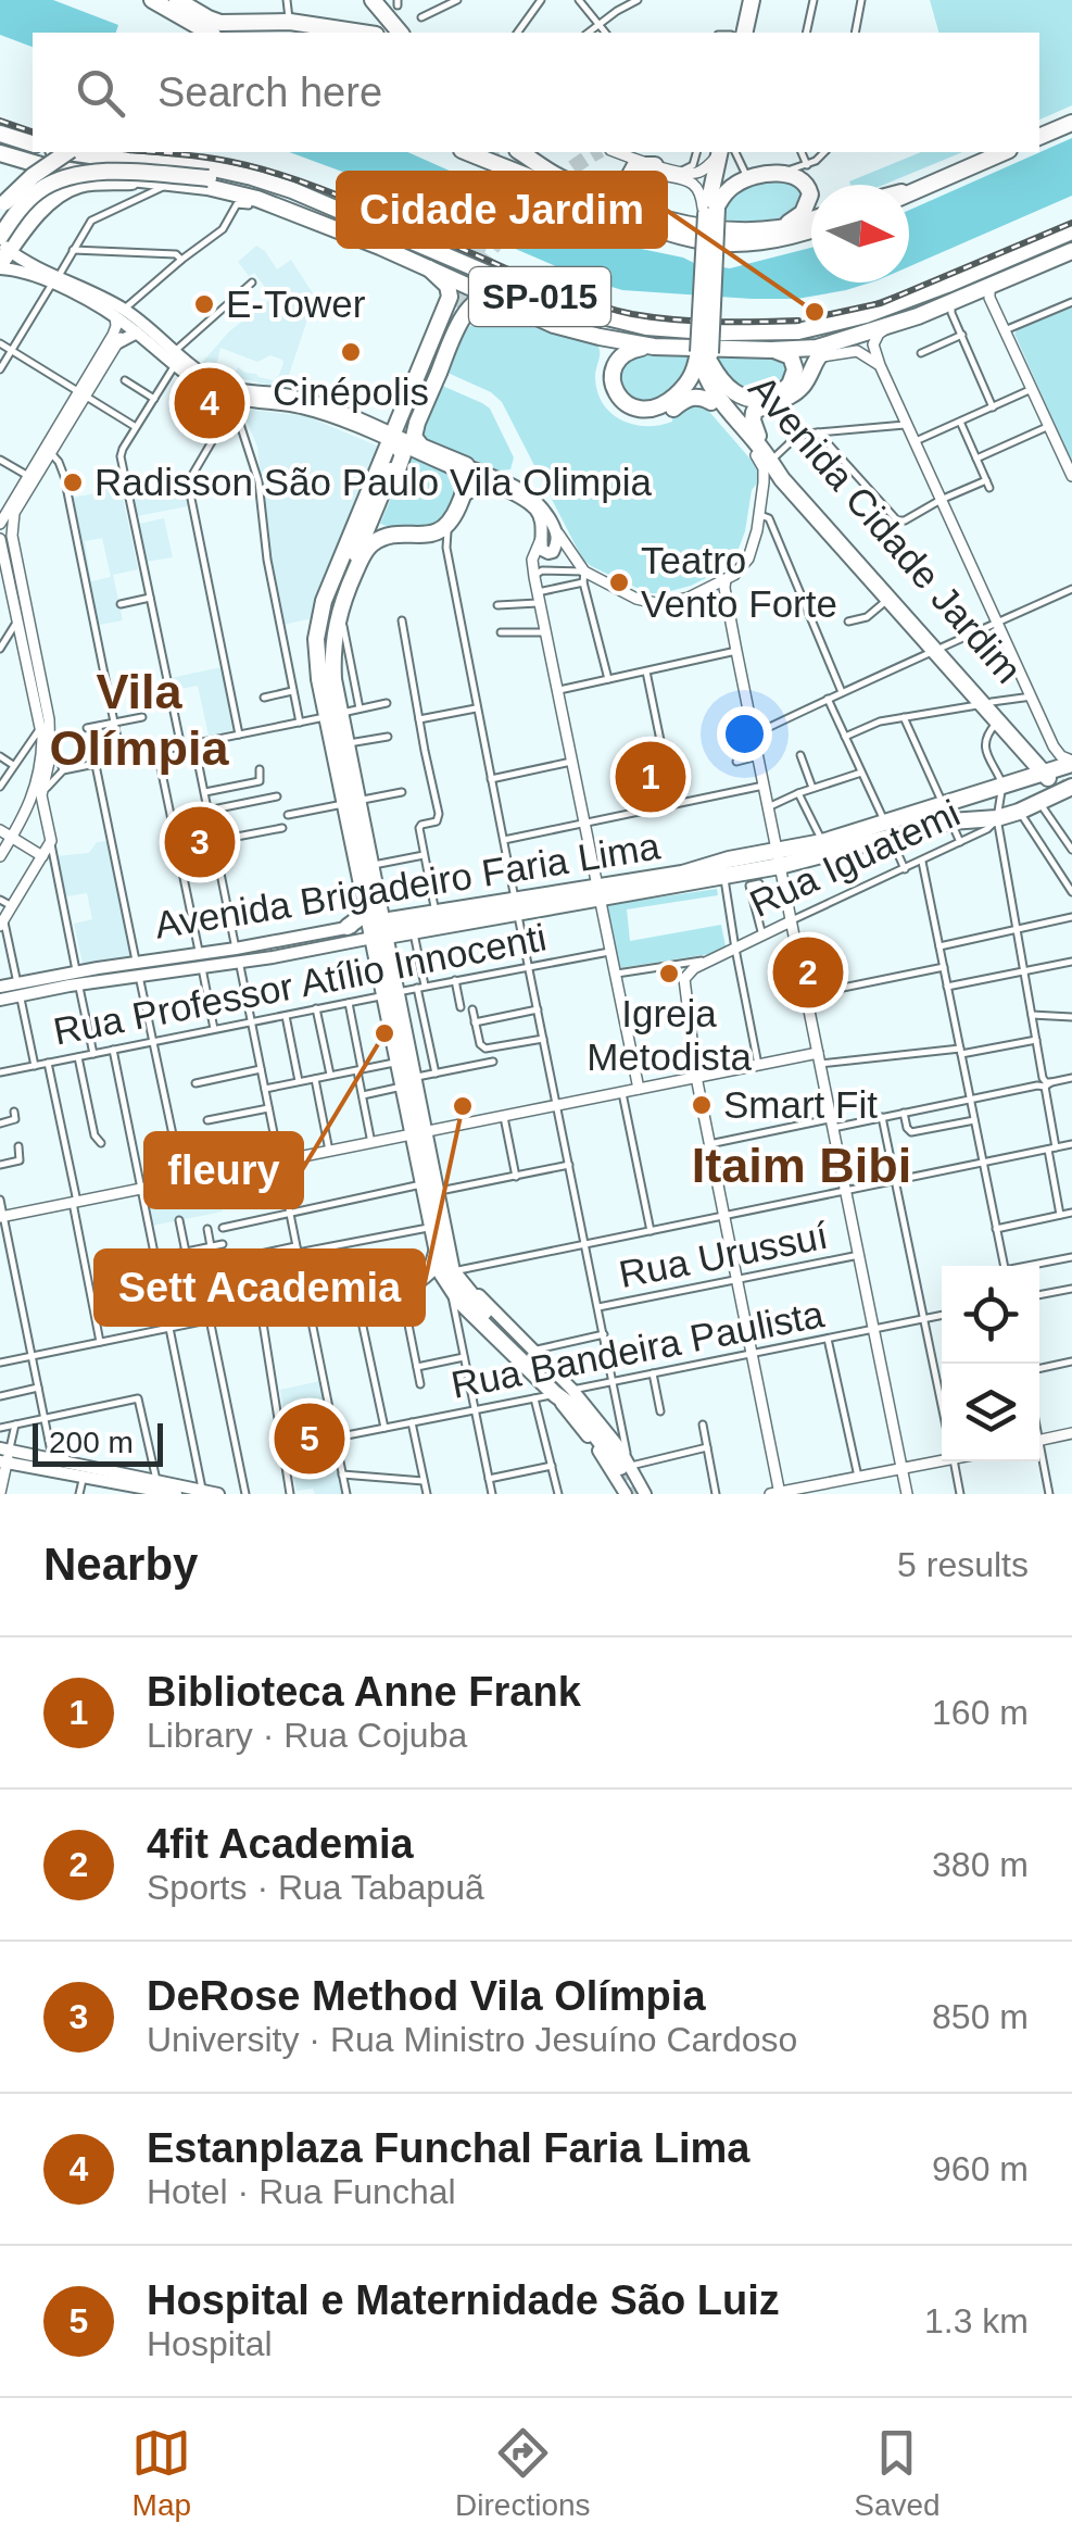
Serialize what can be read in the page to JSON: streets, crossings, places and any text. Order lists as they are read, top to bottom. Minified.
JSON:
{"streets":{"highway":["SP-015","Avenida Cidade Jardim","Avenida Brigadeiro Faria Lima"],"street":["Rua Iguatemi","Rua Professor Atílio Innocenti","Rua Urussuí","Rua Bandeira Paulista"]},"crossings":[["Avenida Cidade Jardim","Avenida Brigadeiro Faria Lima"],["Rua Iguatemi","Avenida Brigadeiro Faria Lima"]],"districts":["Vila Olímpia","Itaim Bibi"],"places":["E-Tower","Cidade Jardim","Cinépolis","Radisson São Paulo Vila Olimpia","Teatro Vento Forte","Igreja Metodista","fleury","Smart Fit","Sett Academia"],"scale_bar":"200 m","north":"right","page":{"search":"Search here","pins":["4","1","3","2","5"],"scale":"200 m","heading":["Nearby","5 results"],"list":[{"mark":"1","name":"Biblioteca Anne Frank","note":"Library · Rua Cojuba","value":"160 m"},{"mark":"2","name":"4fit Academia","note":"Sports · Rua Tabapuã","value":"380 m"},{"mark":"3","name":"DeRose Method Vila Olímpia","note":"University · Rua Ministro Jesuíno Cardoso","value":"850 m"},{"mark":"4","name":"Estanplaza Funchal Faria Lima","note":"Hotel · Rua Funchal","value":"960 m"},{"mark":"5","name":"Hospital e Maternidade São Luiz","note":"Hospital","value":"1.3 km"}],"nav":["Map","Directions","Saved"]}}
